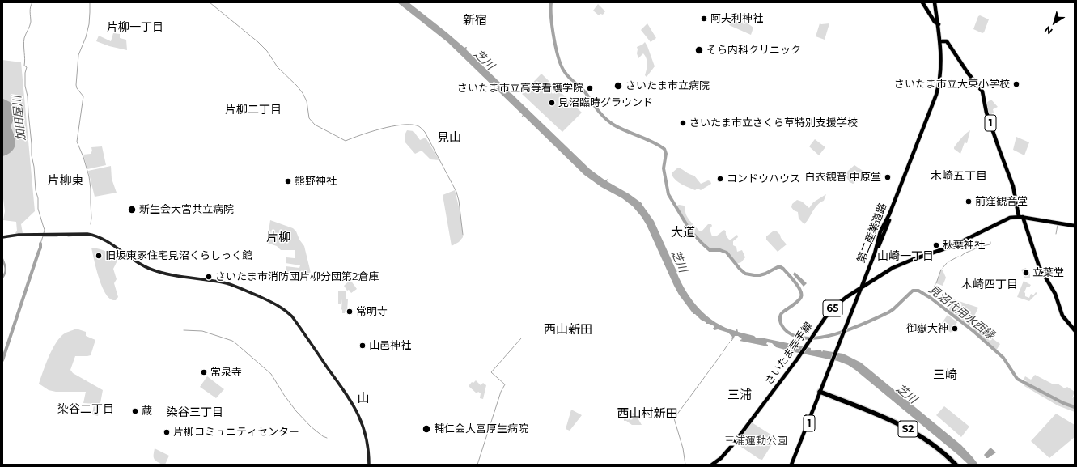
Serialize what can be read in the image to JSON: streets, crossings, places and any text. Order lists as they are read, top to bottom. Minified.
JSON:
{"streets":{"highway":["S2"],"main road":["1","第二産業道路","65","さいたま幸手線"]},"crossings":[["1","第二産業道路"],["1","さいたま幸手線"],["第二産業道路","さいたま幸手線"],["第二産業道路","S2"]],"districts":["新宿","片柳一丁目","片柳二丁目","見山","木崎五丁目","片柳東","大道","片柳","山崎一丁目","木崎四丁目","西山新田","三崎","三浦","山","染谷二丁目","染谷三丁目","西山村新田"],"water":["芝川","加田屋川","見沼代用水西縁"],"parks":["三浦運動公園"],"places":["阿夫利神社","そら内科クリニック","さいたま市立大東小学校","さいたま市立病院","さいたま市立高等看護学院","見沼臨時グラウンド","さいたま市立さくら草特別支援学校","白衣観音 中原堂","コンドウハウス","熊野神社","前窪観音堂","新生会大宮共立病院","秋葉神社","旧坂東家住宅見沼くらしっく館","立葉堂","さいたま市消防団片柳分団第2倉庫","常明寺","御嶽大神","山邑神社","常泉寺","蔵","輔仁会大宮厚生病院","片柳コミュニティセンター"],"north":"bottom left"}
